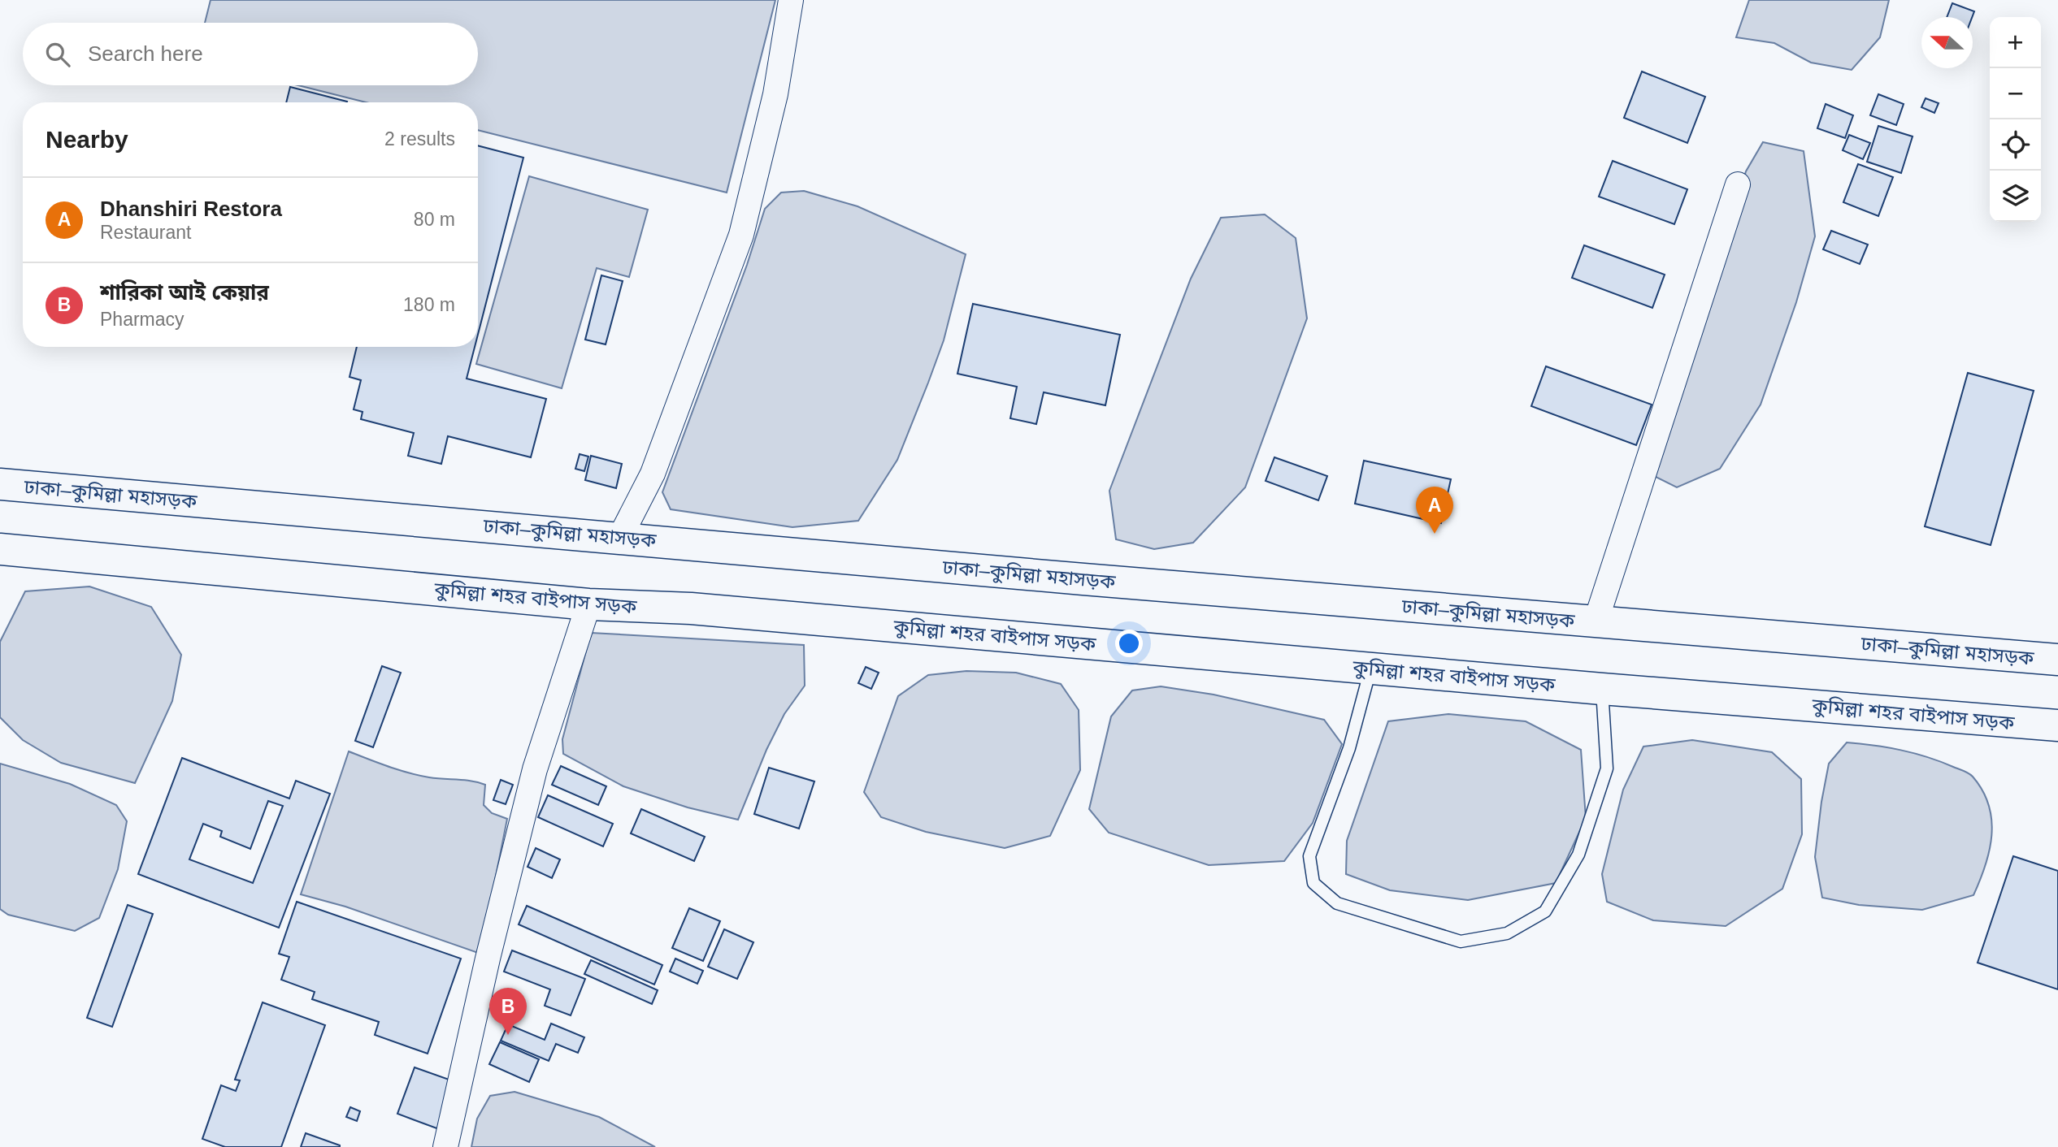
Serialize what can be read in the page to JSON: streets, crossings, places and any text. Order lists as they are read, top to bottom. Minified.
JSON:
{"streets":{"highway":["ঢাকা–কুমিল্লা মহাসড়ক","কুমিল্লা শহর বাইপাস সড়ক"]},"north":"left","page":{"map_buttons":["+","−"],"search":"Search here","heading":["Nearby","2 results"],"list":[{"mark":"A","name":"Dhanshiri Restora","note":"Restaurant","value":"80 m"},{"mark":"B","name":"শারিকা আই কেয়ার","note":"Pharmacy","value":"180 m"}],"pins":["A","B"]}}
